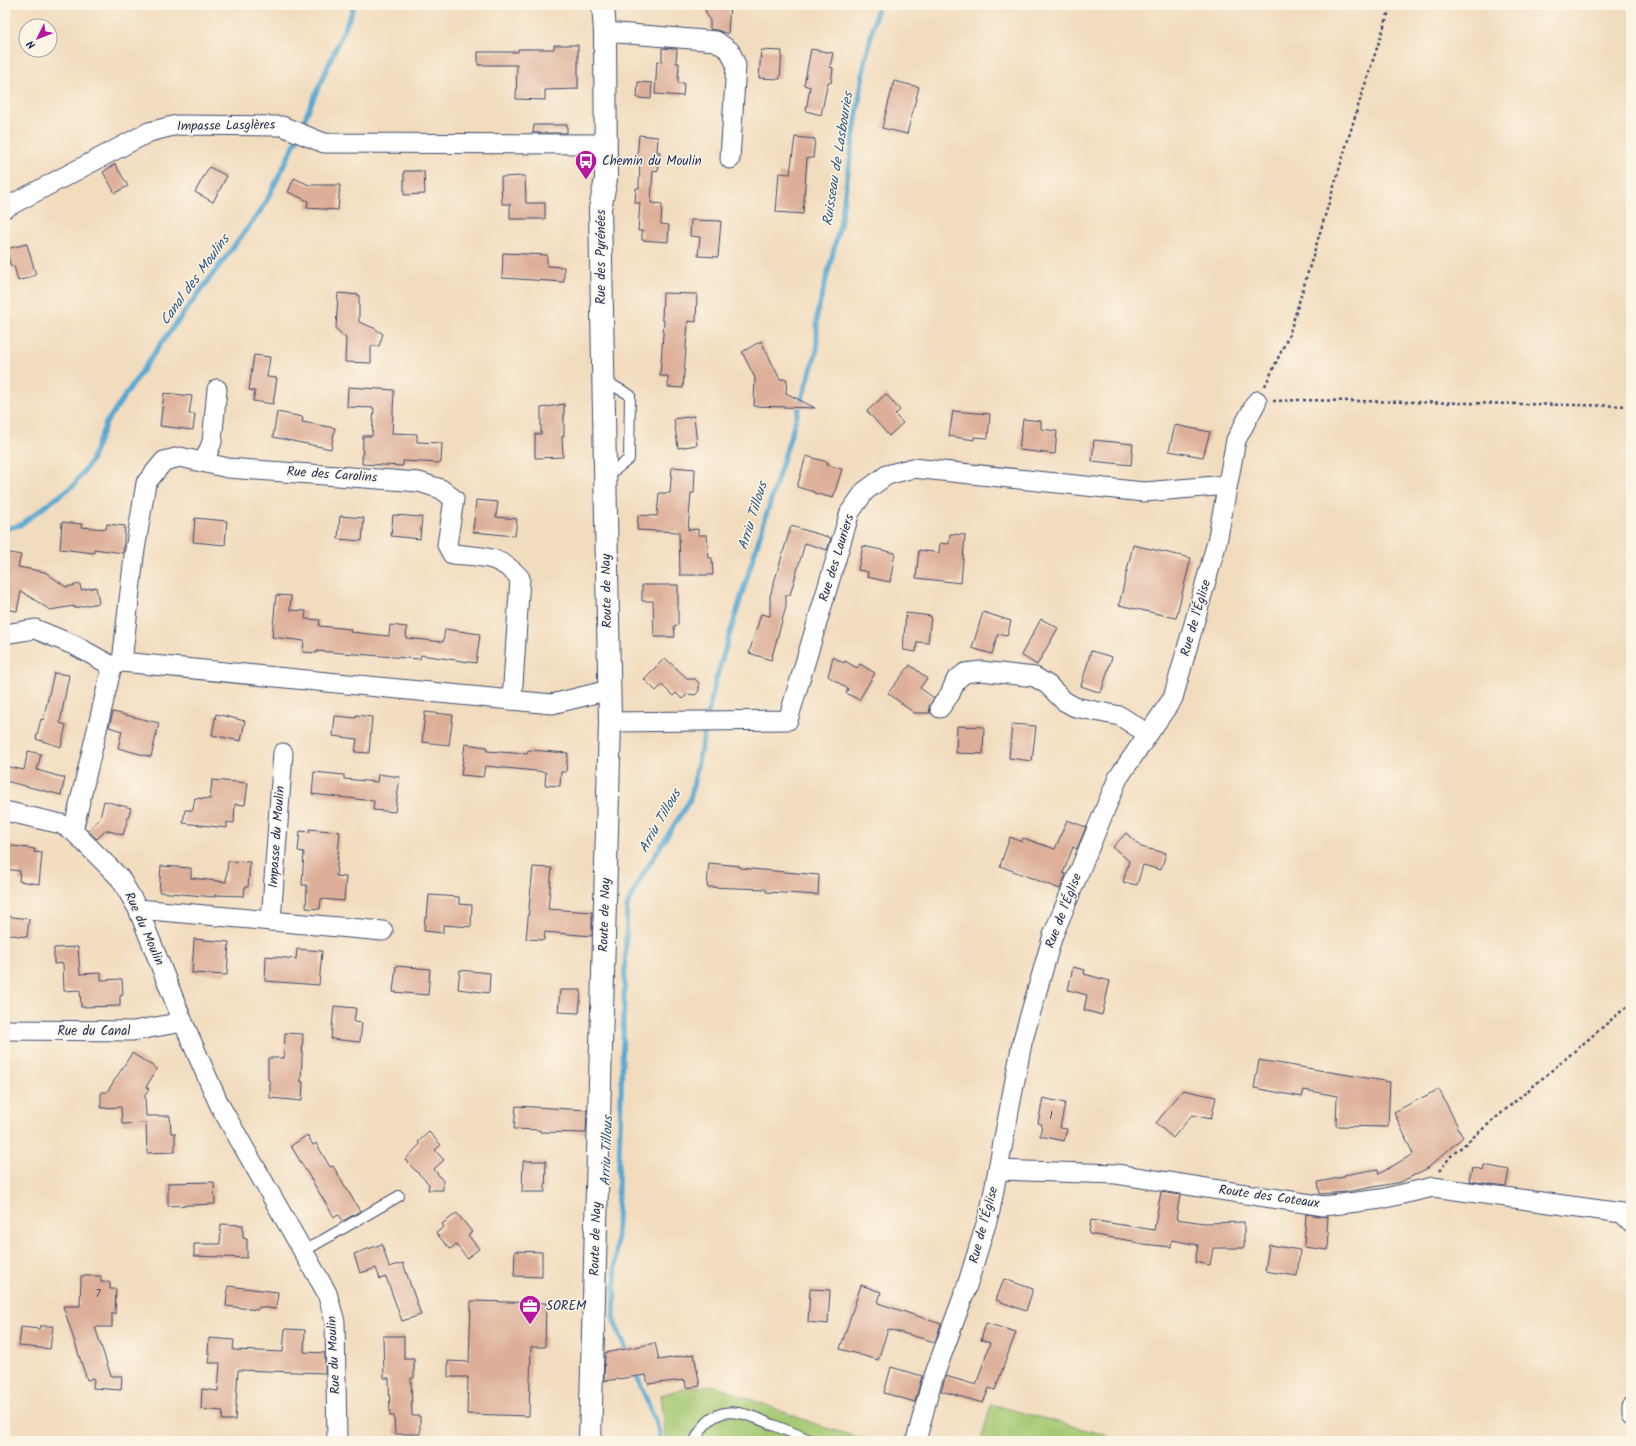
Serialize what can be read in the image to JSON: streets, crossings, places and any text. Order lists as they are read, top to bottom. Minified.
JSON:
{"streets":{"main road":["Rue des Pyrénées","Route de Nay"],"street":["Impasse Lasglères","Rue des Carolins","Rue des Lauriers","Rue de l'Église","Impasse du Moulin","Rue du Moulin","Rue du Canal","Route des Coteaux"]},"crossings":[["Impasse Lasglères","Rue des Pyrénées"],["Rue des Pyrénées","Route de Nay"],["Rue des Lauriers","Route de Nay"],["Rue des Lauriers","Rue de l'Église"],["Rue de l'Église","Route des Coteaux"],["Rue du Moulin","Rue du Canal"]],"water":["Ruisseau de Lasbouries","Canal des Moulins","Arriu Tillous"],"places":{"bus stop":["Chemin du Moulin"],"office":["SOREM"]},"house_numbers":["1","7"],"north":"bottom left"}
